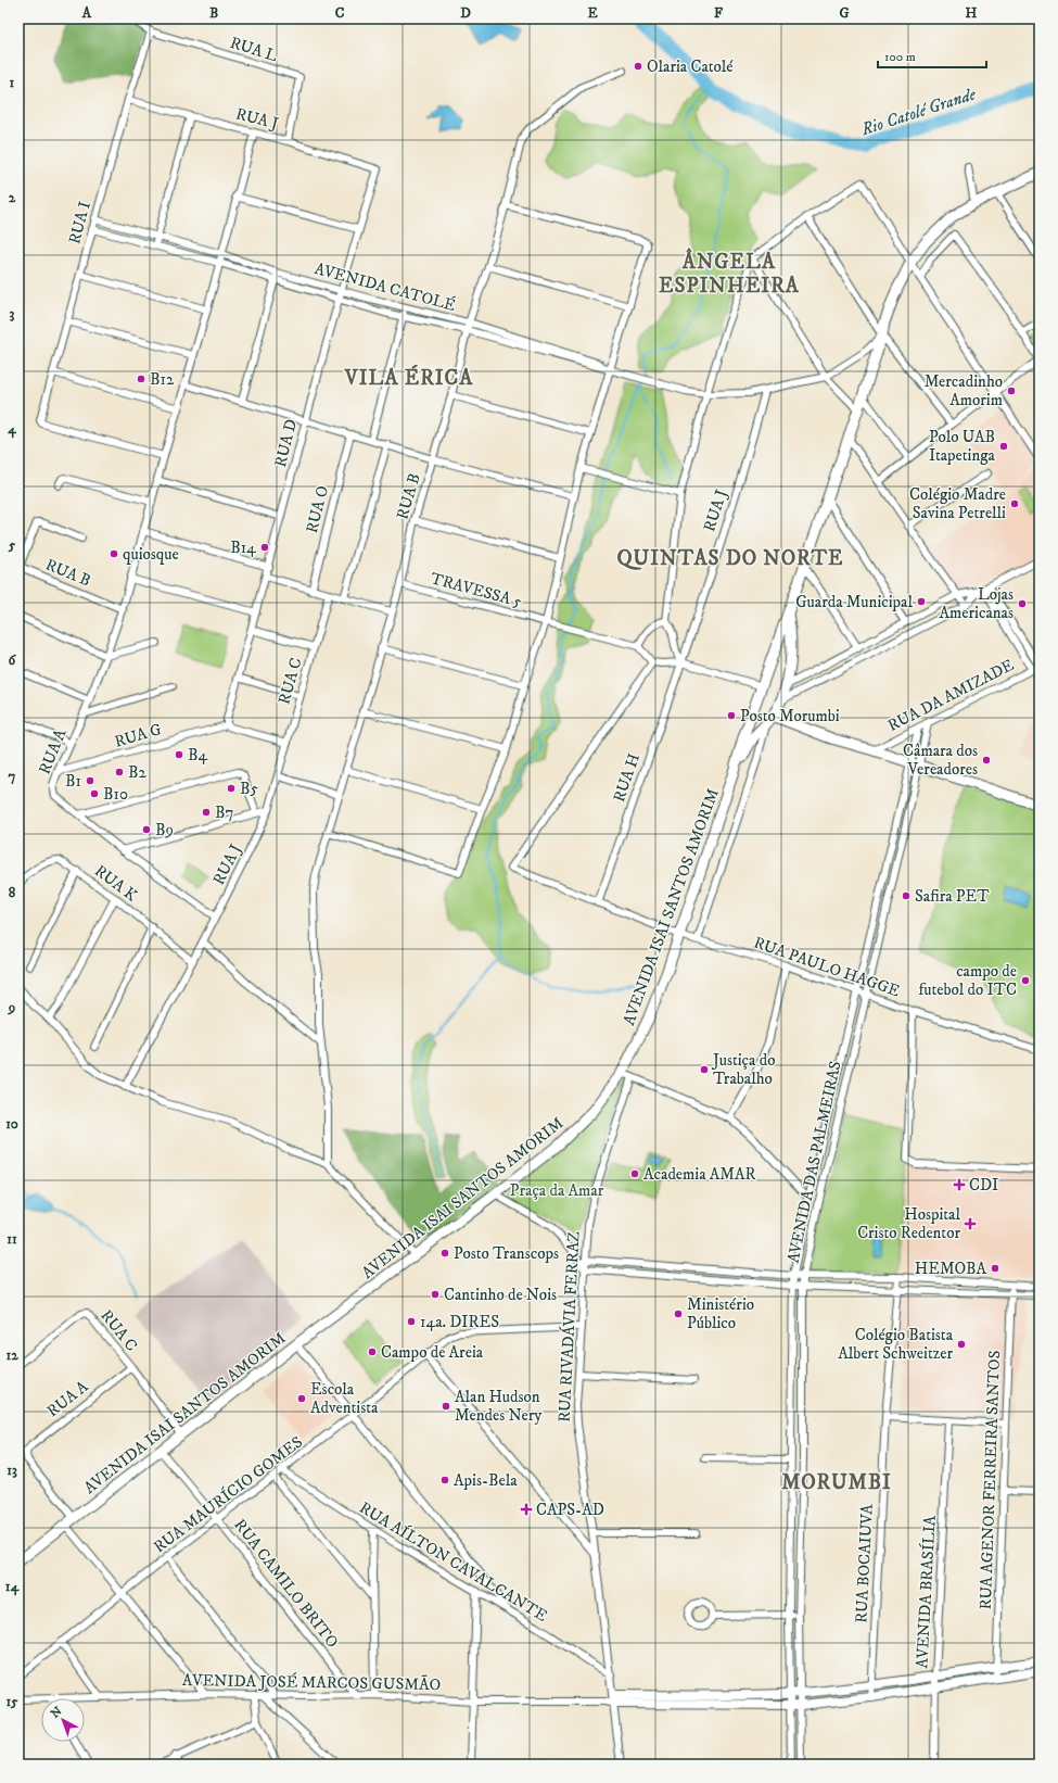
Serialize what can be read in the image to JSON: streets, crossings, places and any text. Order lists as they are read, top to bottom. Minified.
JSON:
{"streets":{"main road":["AVENIDA ISAI SANTOS AMORIM"],"street":["RUA L","RUA J","RUA I","AVENIDA CATOLÉ","RUA D","RUA B","RUA O","TRAVESSA 5","RUA C","RUA DA AMIZADE","RUA G","RUA A","RUA H","RUA K","RUA PAULO HAGGE","AVENIDA DAS PALMEIRAS","RUA RIVADÁVIA FERRAZ","RUA AGENOR FERREIRA SANTOS","RUA MAURÍCIO GOMES","RUA AÍLTON CAVALCANTE","RUA BOCAIUVA","RUA CAMILO BRITO","AVENIDA BRASÍLIA","AVENIDA JOSÉ MARCOS GUSMÃO"]},"crossings":[["RUA L","RUA J"],["RUA L","RUA I"],["RUA J","RUA I"],["RUA J","AVENIDA CATOLÉ"],["RUA J","RUA D"],["RUA J","RUA C"],["RUA J","RUA A"],["RUA J","RUA H"],["RUA J","RUA K"],["RUA I","AVENIDA CATOLÉ"],["RUA I","RUA A"],["AVENIDA CATOLÉ","RUA D"],["AVENIDA CATOLÉ","RUA B"],["AVENIDA CATOLÉ","RUA A"],["RUA D","RUA G"],["RUA B","TRAVESSA 5"],["RUA B","RUA A"],["RUA C","RUA A"],["RUA C","AVENIDA ISAI SANTOS AMORIM"],["RUA DA AMIZADE","AVENIDA DAS PALMEIRAS"],["RUA G","RUA A"],["RUA A","AVENIDA ISAI SANTOS AMORIM"],["AVENIDA ISAI SANTOS AMORIM","RUA PAULO HAGGE"],["AVENIDA ISAI SANTOS AMORIM","RUA CAMILO BRITO"],["RUA PAULO HAGGE","AVENIDA DAS PALMEIRAS"],["AVENIDA DAS PALMEIRAS","AVENIDA JOSÉ MARCOS GUSMÃO"],["RUA RIVADÁVIA FERRAZ","RUA MAURÍCIO GOMES"],["RUA RIVADÁVIA FERRAZ","RUA AÍLTON CAVALCANTE"],["RUA RIVADÁVIA FERRAZ","AVENIDA JOSÉ MARCOS GUSMÃO"],["RUA AGENOR FERREIRA SANTOS","AVENIDA JOSÉ MARCOS GUSMÃO"],["RUA MAURÍCIO GOMES","RUA AÍLTON CAVALCANTE"],["RUA MAURÍCIO GOMES","RUA CAMILO BRITO"],["RUA BOCAIUVA","AVENIDA JOSÉ MARCOS GUSMÃO"],["RUA CAMILO BRITO","AVENIDA JOSÉ MARCOS GUSMÃO"],["AVENIDA BRASÍLIA","AVENIDA JOSÉ MARCOS GUSMÃO"]],"districts":["ÂNGELA ESPINHEIRA","VILA ÉRICA","QUINTAS DO NORTE","MORUMBI"],"water":["Rio Catolé Grande"],"parks":["Praça da Amar"],"places":{"other":["Olaria Catolé","B12","Mercadinho Amorim","Polo UAB Itapetinga","Colégio Madre Savina Petrelli","B14","quiosque","Guarda Municipal","Lojas Americanas","Posto Morumbi","B4","Câmara dos Vereadores","B2","B1","B5","B10","B7","B9","Safira PET","campo de futebol do ITC","Justiça do Trabalho","Academia AMAR","Posto Transcops","HEMOBA","Cantinho de Nois","Ministério Público","14a. DIRES","Colégio Batista Albert Schweitzer","Campo de Areia","Escola Adventista","Alan Hudson Mendes Nery","Apis-Bela"],"health":["CDI","Hospital Cristo Redentor","CAPS-AD"]},"scale_bar":"100 m","north":"top left","grid":{"columns":["A","B","C","D","E","F","G","H"],"rows":["1","2","3","4","5","6","7","8","9","10","11","12","13","14","15"]}}
